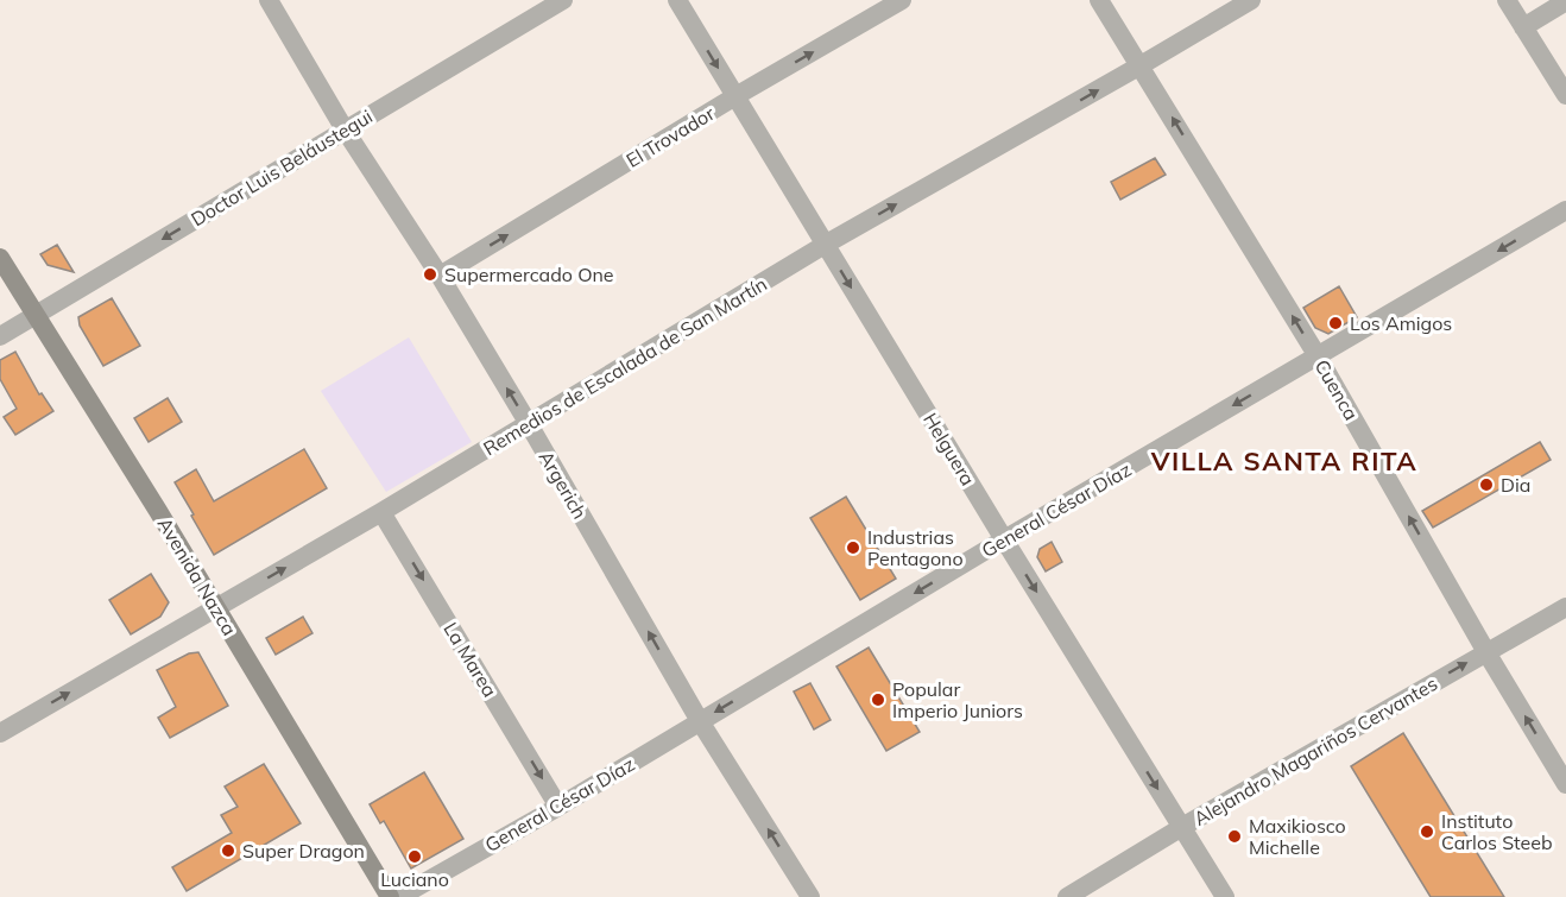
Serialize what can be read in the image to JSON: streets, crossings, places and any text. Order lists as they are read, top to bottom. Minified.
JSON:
{"streets":{"main road":["Avenida Nazca"],"street":["El Trovador","Doctor Luis Beláustegui","Remedios de Escalada de San Martín","Cuenca","Helguera","Argerich","General César Díaz","La Marea","Alejandro Magariños Cervantes"]},"crossings":[["El Trovador","Helguera"],["El Trovador","Argerich"],["Doctor Luis Beláustegui","Argerich"],["Doctor Luis Beláustegui","Avenida Nazca"],["Remedios de Escalada de San Martín","Cuenca"],["Remedios de Escalada de San Martín","Helguera"],["Remedios de Escalada de San Martín","Argerich"],["Remedios de Escalada de San Martín","Avenida Nazca"],["Remedios de Escalada de San Martín","La Marea"],["Cuenca","General César Díaz"],["Cuenca","Alejandro Magariños Cervantes"],["Helguera","General César Díaz"],["Helguera","Alejandro Magariños Cervantes"],["Argerich","General César Díaz"],["General César Díaz","La Marea"]],"one_way":["El Trovador","Doctor Luis Beláustegui","Remedios de Escalada de San Martín","Cuenca","Helguera","Argerich","General César Díaz","La Marea","Alejandro Magariños Cervantes"],"districts":["VILLA SANTA RITA"],"places":["Supermercado One","Los Amigos","Dia","Industrias Pentagono","Popular Imperio Juniors","Instituto Carlos Steeb","Maxikiosco Michelle","Super Dragon","Luciano"]}
